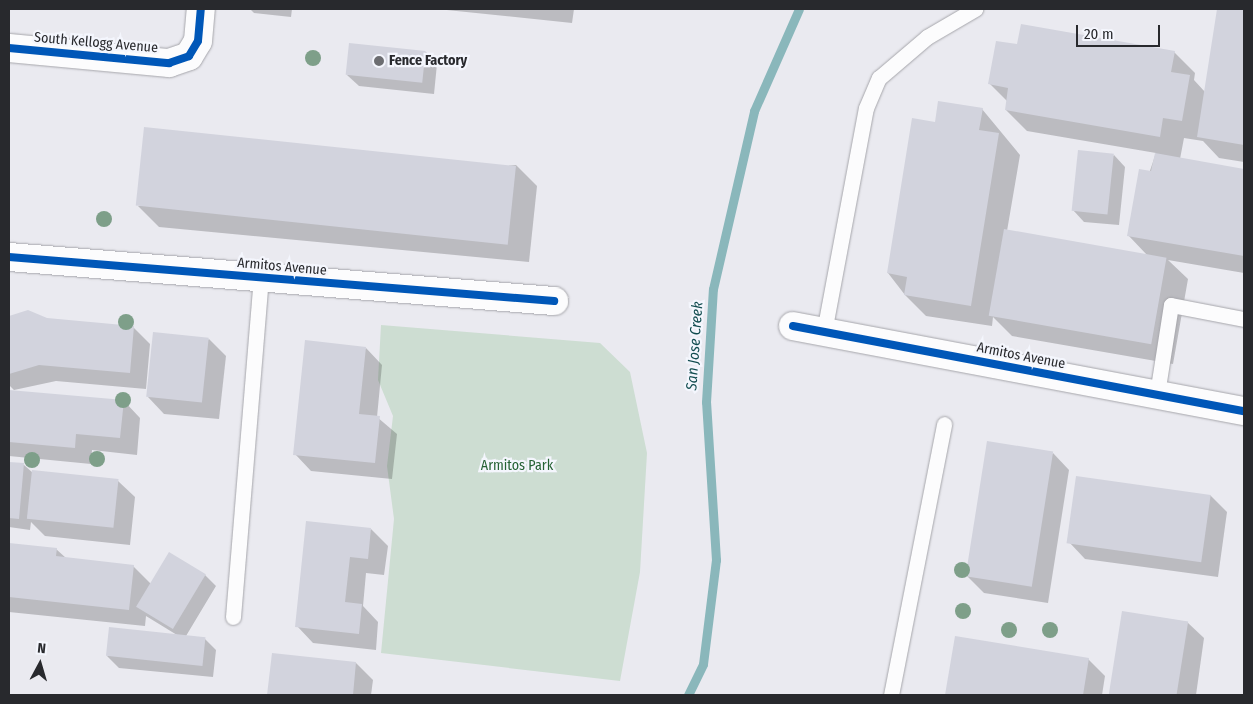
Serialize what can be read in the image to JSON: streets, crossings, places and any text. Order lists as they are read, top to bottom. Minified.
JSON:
{"streets":{"street":["South Kellogg Avenue","Armitos Avenue"]},"water":["San Jose Creek"],"parks":["Armitos Park"],"places":["Fence Factory"],"scale_bar":"20 m","north":"top"}
